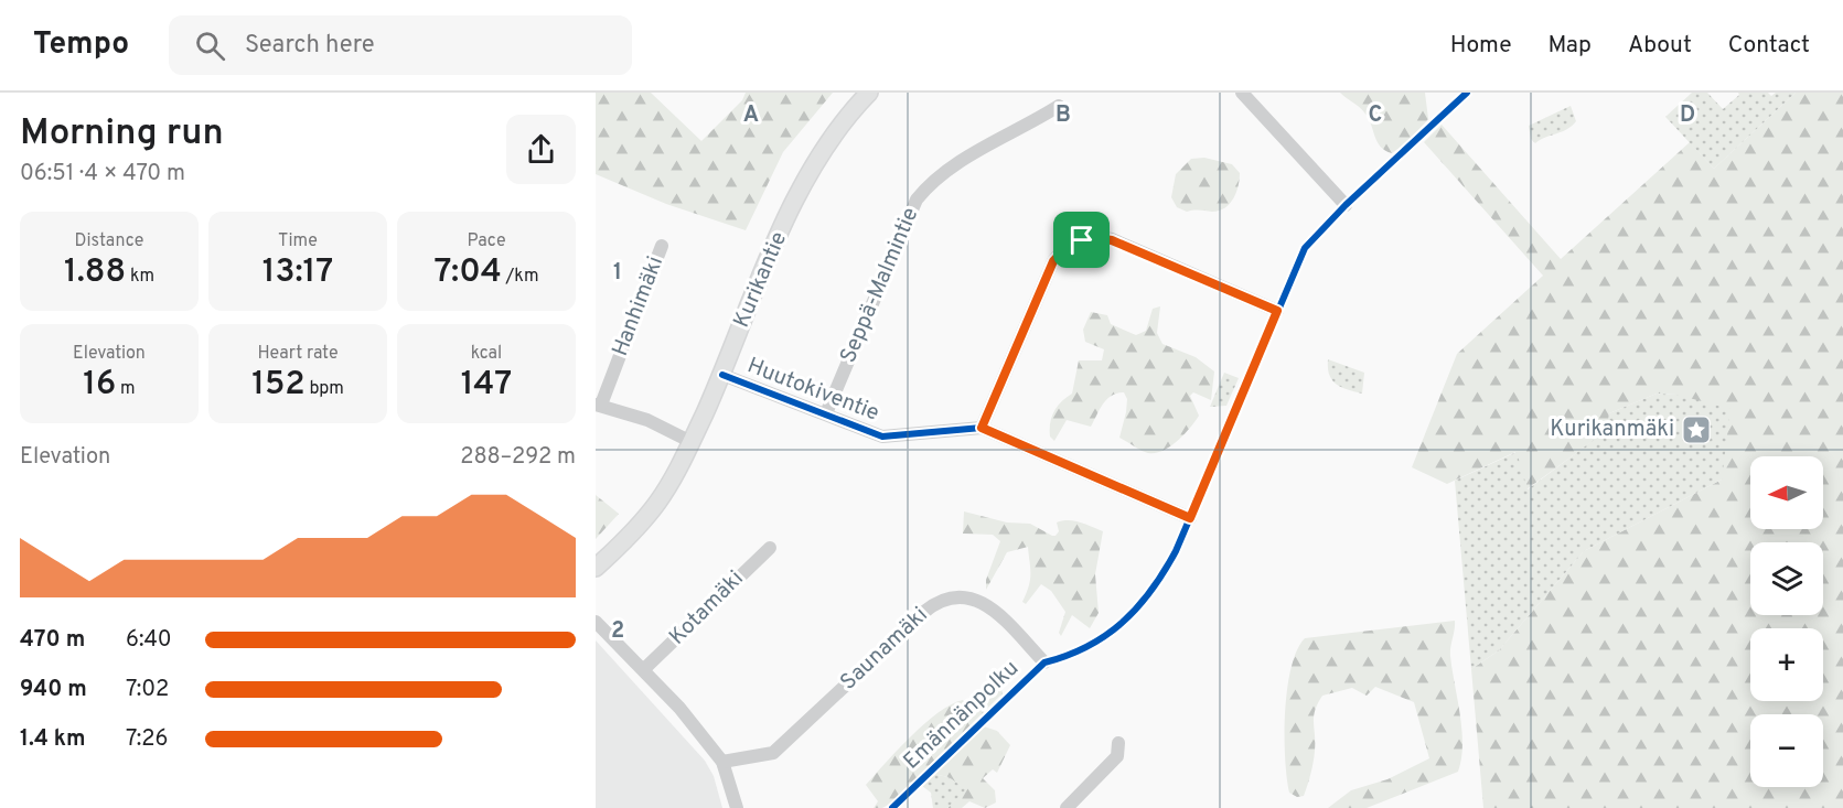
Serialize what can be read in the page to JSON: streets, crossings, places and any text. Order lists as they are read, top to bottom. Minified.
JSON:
{"streets":{"main road":["Kurikantie"],"street":["Seppä-Malmintie","Hanhimäki","Huutokiventie","Kotamäki","Saunamäki"],"cycle path":["Emännänpolku"]},"crossings":[["Kurikantie","Huutokiventie"],["Seppä-Malmintie","Huutokiventie"]],"places":{"place":["Kurikanmäki"]},"north":"left","page":{"header":"Tempo","search":"Search here","nav":["Home","Map","About","Contact"],"heading":["Morning run","06:51 · 4 × 470 m"],"stats":[["Distance","1.88 km"],["Time","13:17"],["Pace","7:04 /km"],["Elevation","16 m"],["Heart rate","152 bpm"],["kcal","147"]],"chart":["Elevation","288–292 m"],"map_buttons":["+","−"],"list":[{"name":"470 m","note":"6:40"},{"name":"940 m","note":"7:02"},{"name":"1.4 km","note":"7:26"}]},"grid":{"columns":["A","B","C","D"],"rows":["1","2"]}}
